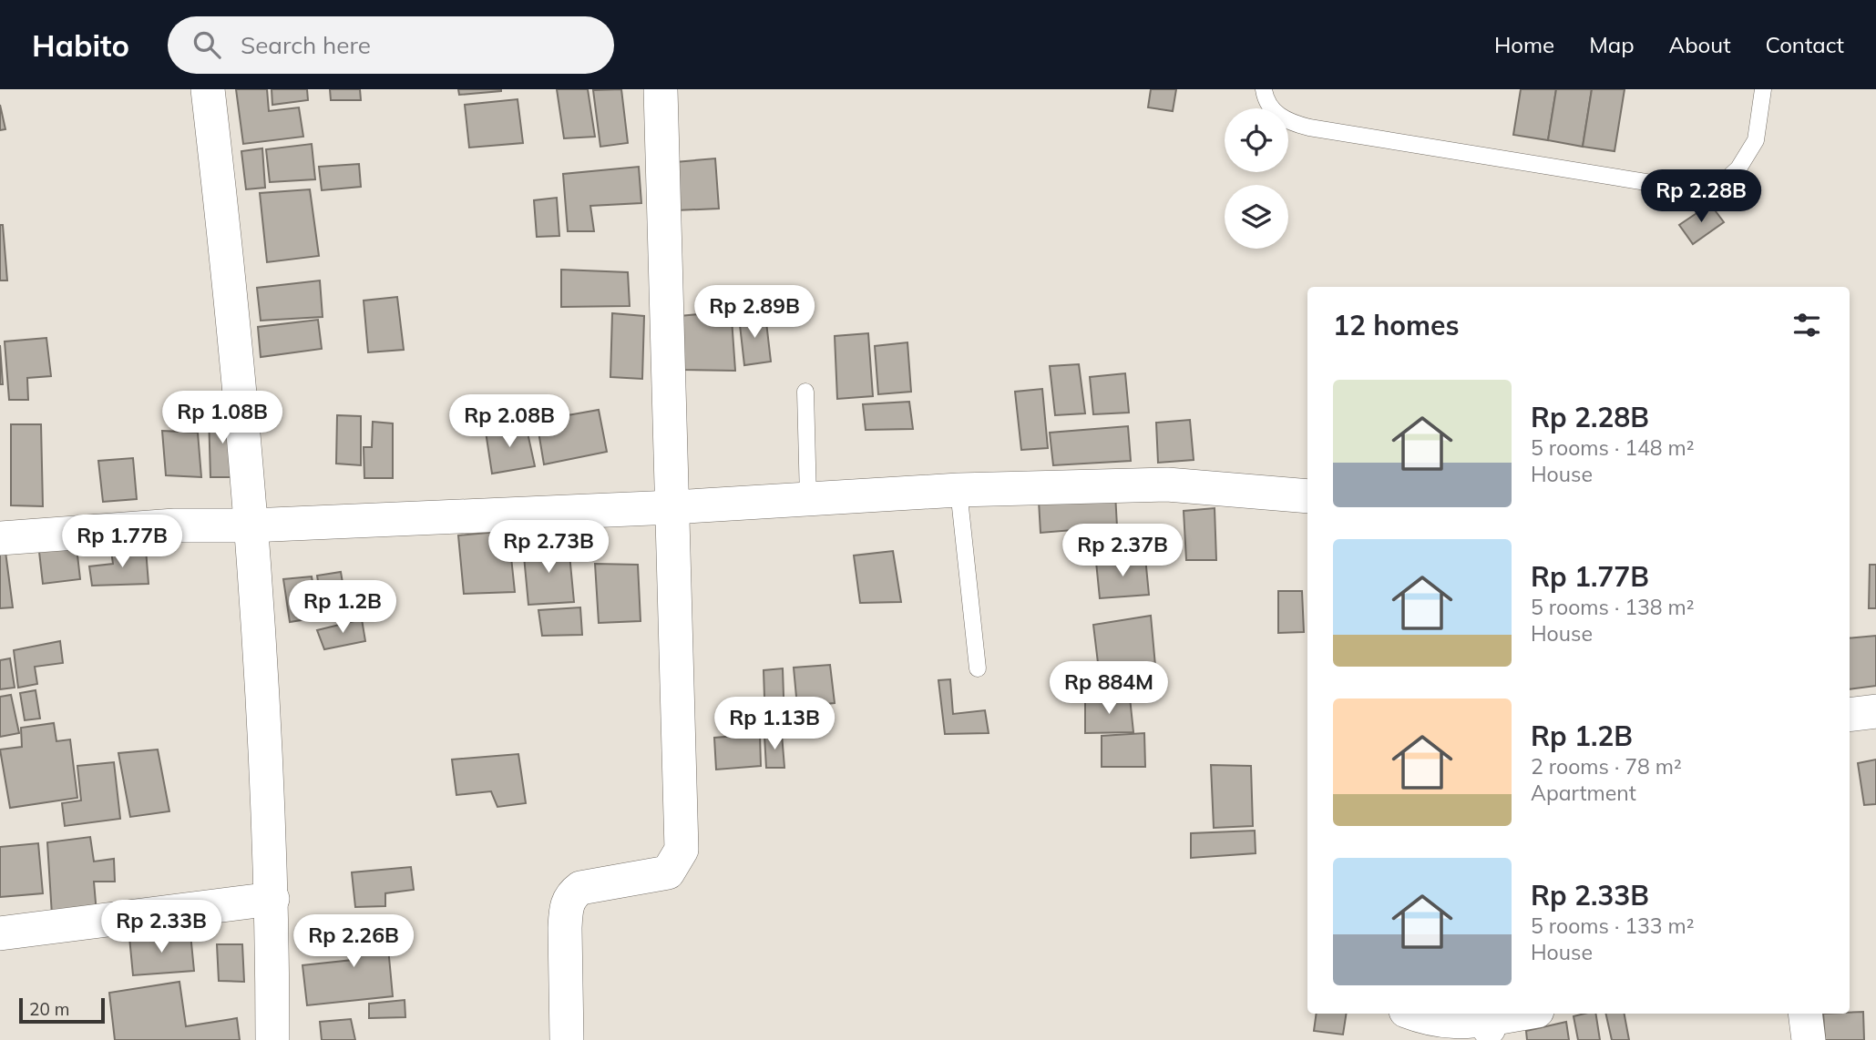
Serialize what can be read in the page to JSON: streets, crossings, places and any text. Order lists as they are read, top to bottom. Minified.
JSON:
{"scale_bar":"20 m","page":{"header":"Habito","search":"Search here","nav":["Home","Map","About","Contact"],"price":["Rp 2.28B","Rp 2.89B","Rp 1.08B","Rp 2.08B","Rp 1.77B","Rp 2.73B","Rp 2.37B","Rp 1.2B","Rp 884M","Rp 1.13B","Rp 2.33B","Rp 2.26B"],"heading":"12 homes","list":[{"name":"Rp 2.28B","note":"5 rooms · 148 m² · House"},{"name":"Rp 1.77B","note":"5 rooms · 138 m² · House"},{"name":"Rp 1.2B","note":"2 rooms · 78 m² · Apartment"},{"name":"Rp 2.33B","note":"5 rooms · 133 m² · House"}],"scale":"20 m"}}
